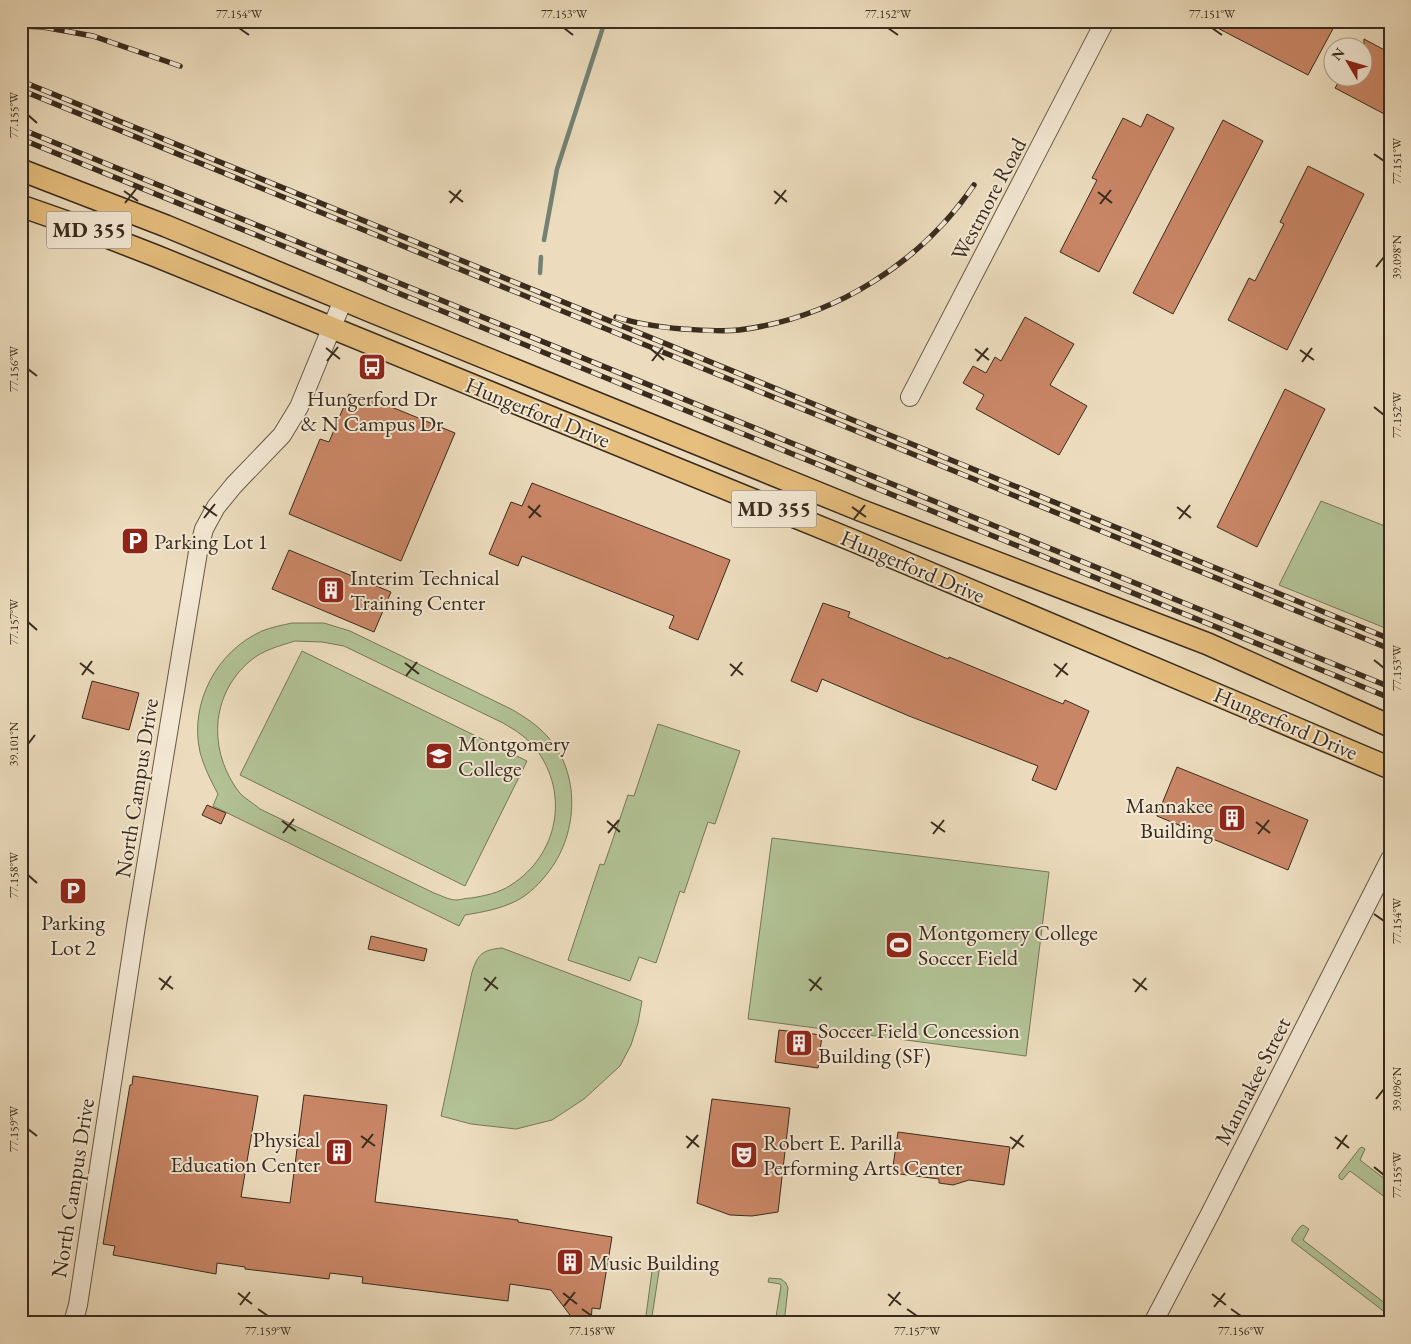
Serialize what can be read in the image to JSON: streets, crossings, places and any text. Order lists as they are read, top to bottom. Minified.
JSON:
{"streets":{"main road":["MD 355","Hungerford Drive"],"street":["Westmore Road","North Campus Drive","Mannakee Street"]},"crossings":[["Hungerford Drive","North Campus Drive"]],"places":{"bus stop":["Hungerford Dr & N Campus Dr"],"parking":["Parking Lot 1","Parking Lot 2"],"building":["Interim Technical Training Center","Mannakee Building","Soccer Field Concession Building (SF)","Physical Education Center","Music Building"],"school or university":["Montgomery College"],"sports":["Montgomery College Soccer Field"],"theatre":["Robert E. Parilla Performing Arts Center"]},"north":"top left","coordinates":["77.154°W","77.153°W","77.152°W","77.151°W","77.155°W","39.098°N","77.156°W","77.157°W","39.101°N","77.158°W","39.096°N","77.159°W"]}
